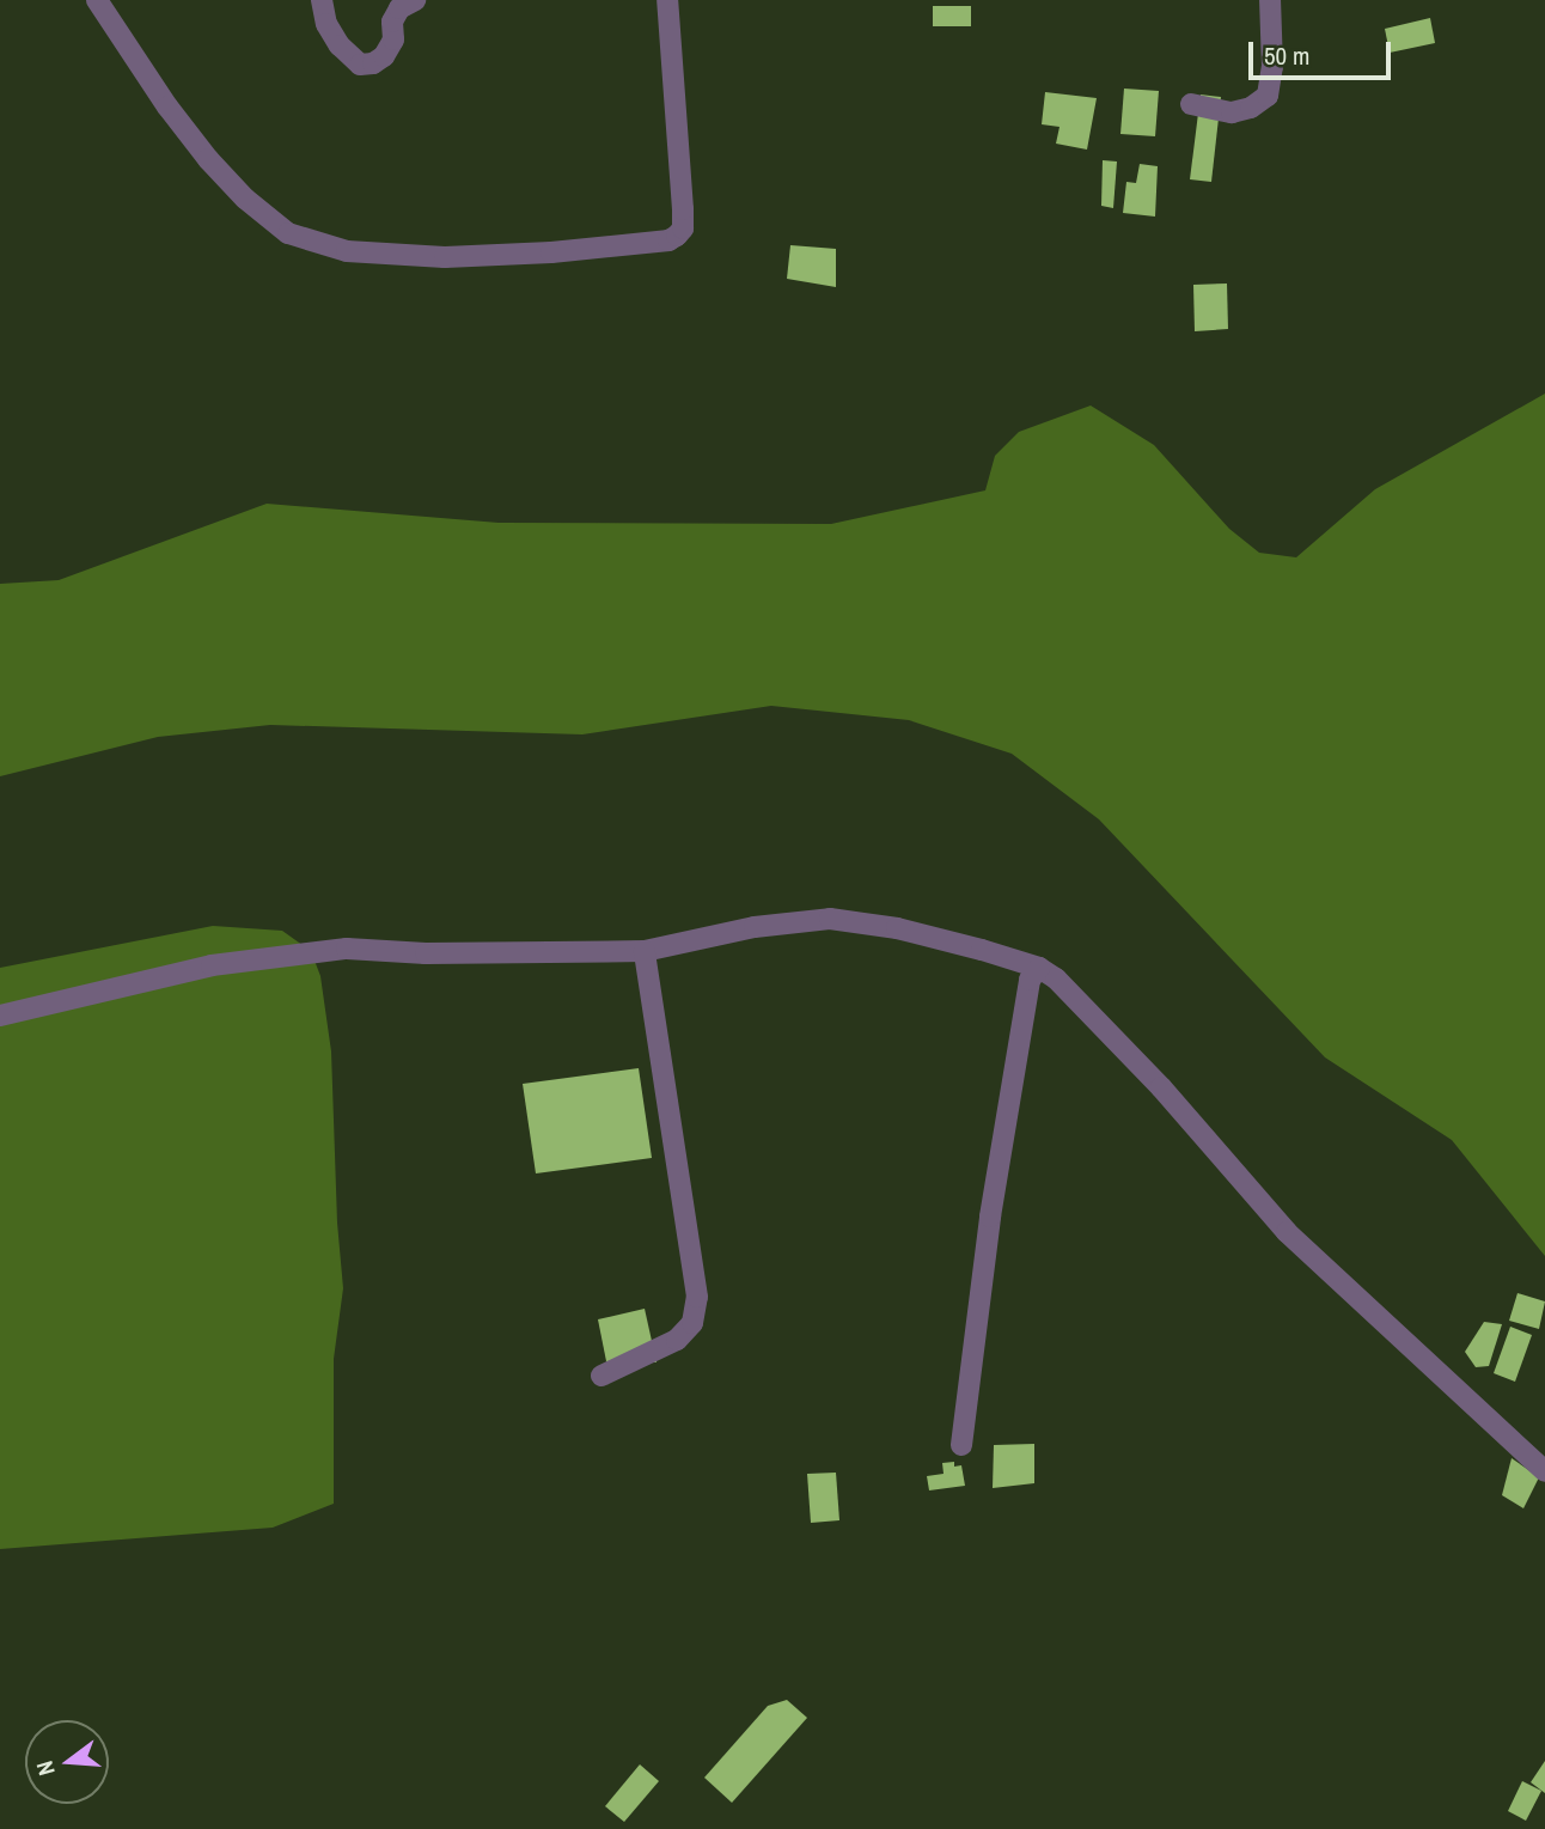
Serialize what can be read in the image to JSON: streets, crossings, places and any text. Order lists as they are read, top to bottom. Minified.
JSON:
{"scale_bar":"50 m","north":"left"}
